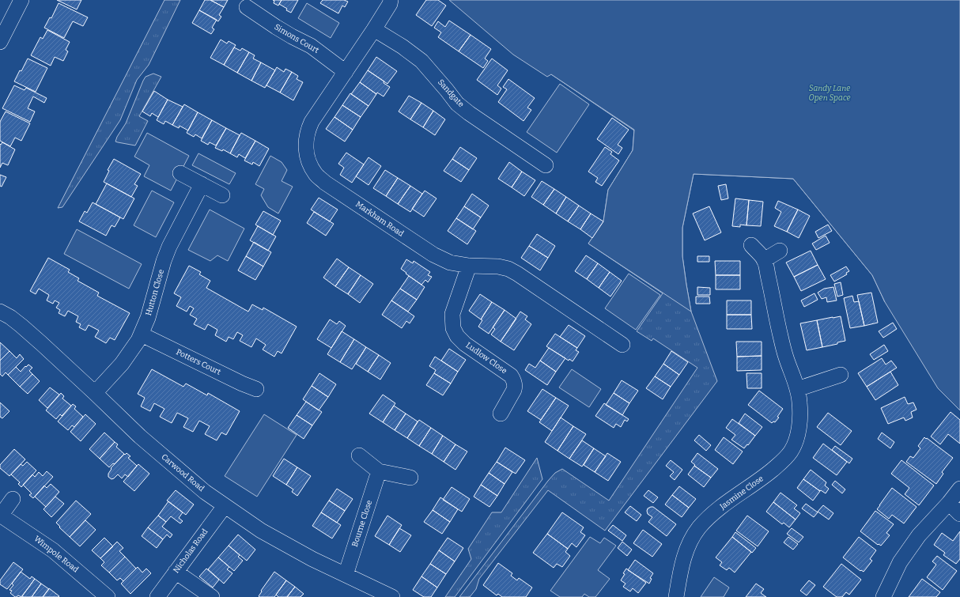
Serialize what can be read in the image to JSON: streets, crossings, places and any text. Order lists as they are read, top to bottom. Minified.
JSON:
{"streets":{"street":["Simons Court","Sandgate","Markham Road","Hutton Close","Ludlow Close","Potters Court","Carwood Road","Jasmine Close","Bourne Close","Nicholas Road","Wimpole Road"]},"crossings":[["Simons Court","Markham Road"],["Sandgate","Markham Road"],["Markham Road","Ludlow Close"],["Hutton Close","Potters Court"],["Hutton Close","Carwood Road"],["Carwood Road","Bourne Close"],["Carwood Road","Nicholas Road"]],"parks":["Sandy Lane Open Space"]}
